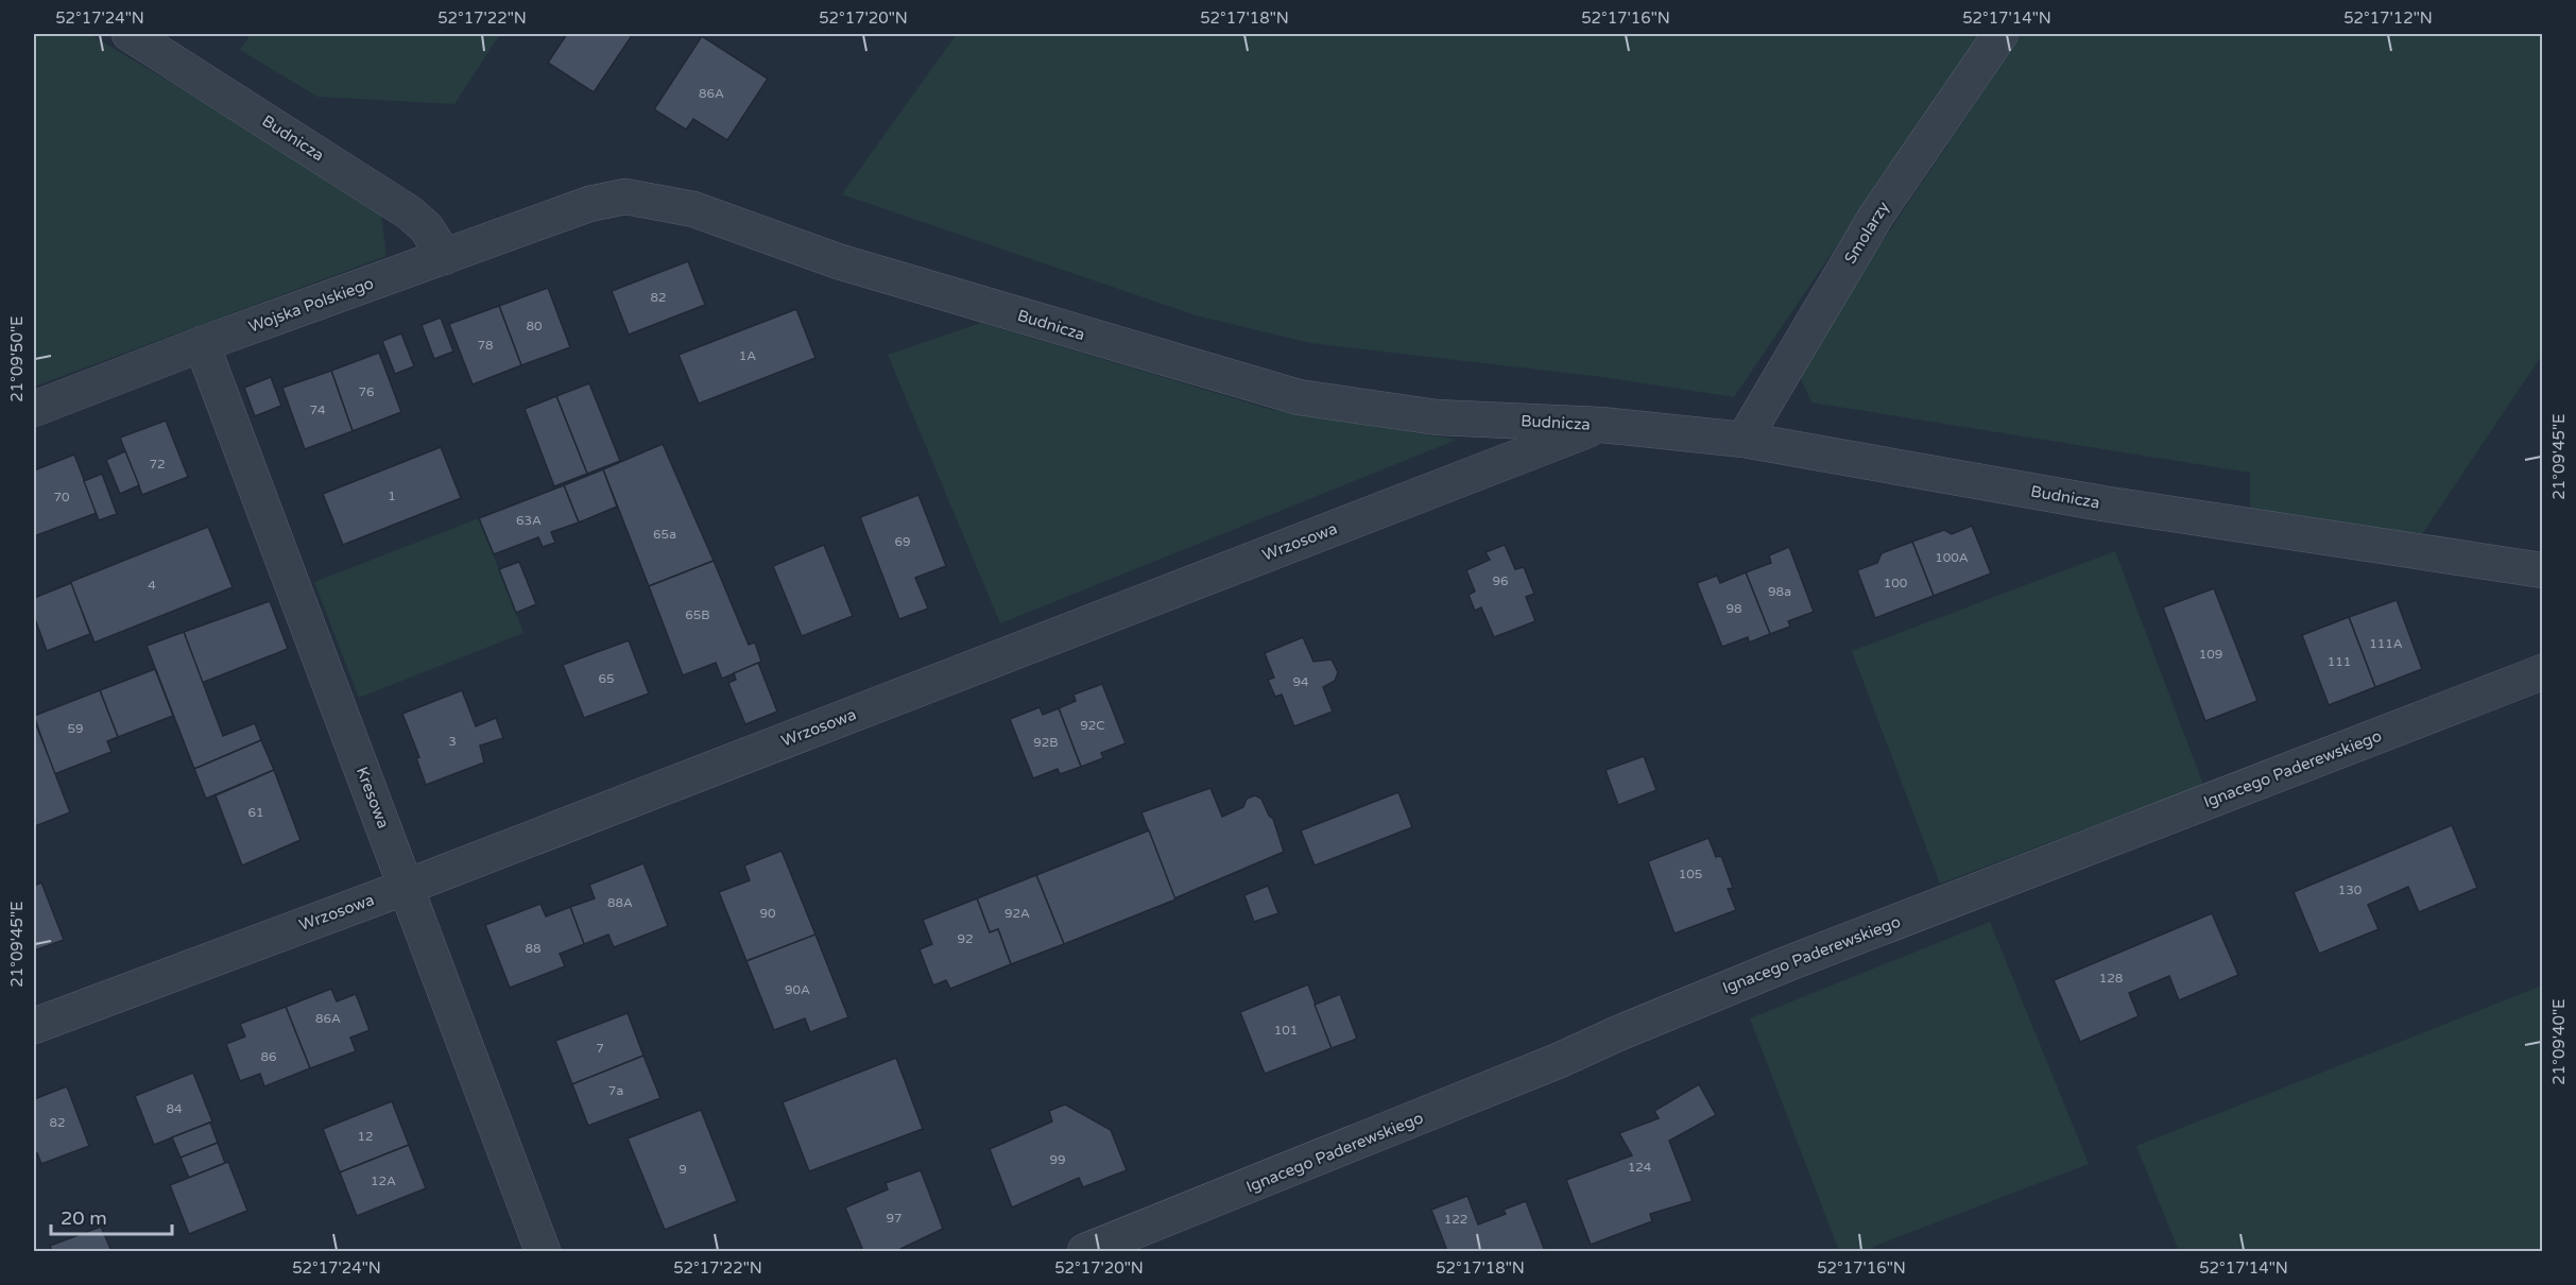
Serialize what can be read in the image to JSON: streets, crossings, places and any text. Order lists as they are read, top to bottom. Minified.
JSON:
{"streets":{"street":["Budnicza","Smolarzy","Wojska Polskiego","Wrzosowa","Ignacego Paderewskiego","Kresowa"]},"crossings":[["Budnicza","Smolarzy"],["Budnicza","Wojska Polskiego"],["Budnicza","Wrzosowa"],["Wojska Polskiego","Kresowa"],["Wrzosowa","Kresowa"]],"house_numbers":["86A","82","80","78","1A","76","74","72","1","70","63A","65a","69","100A","96","100","4","98a","98","65B","111A","109","111","65","94","92C","59","3","92B","61","105","130","88A","90","92A","92","88","128","90A","86A","101","7","86","7a","84","82","12","99","124","9","12A","97","122"],"scale_bar":"20 m","coordinates":["52°17'24\"N","52°17'22\"N","52°17'20\"N","52°17'18\"N","52°17'16\"N","52°17'14\"N","52°17'12\"N","21°09'50\"E","21°09'45\"E","21°09'40\"E"]}
